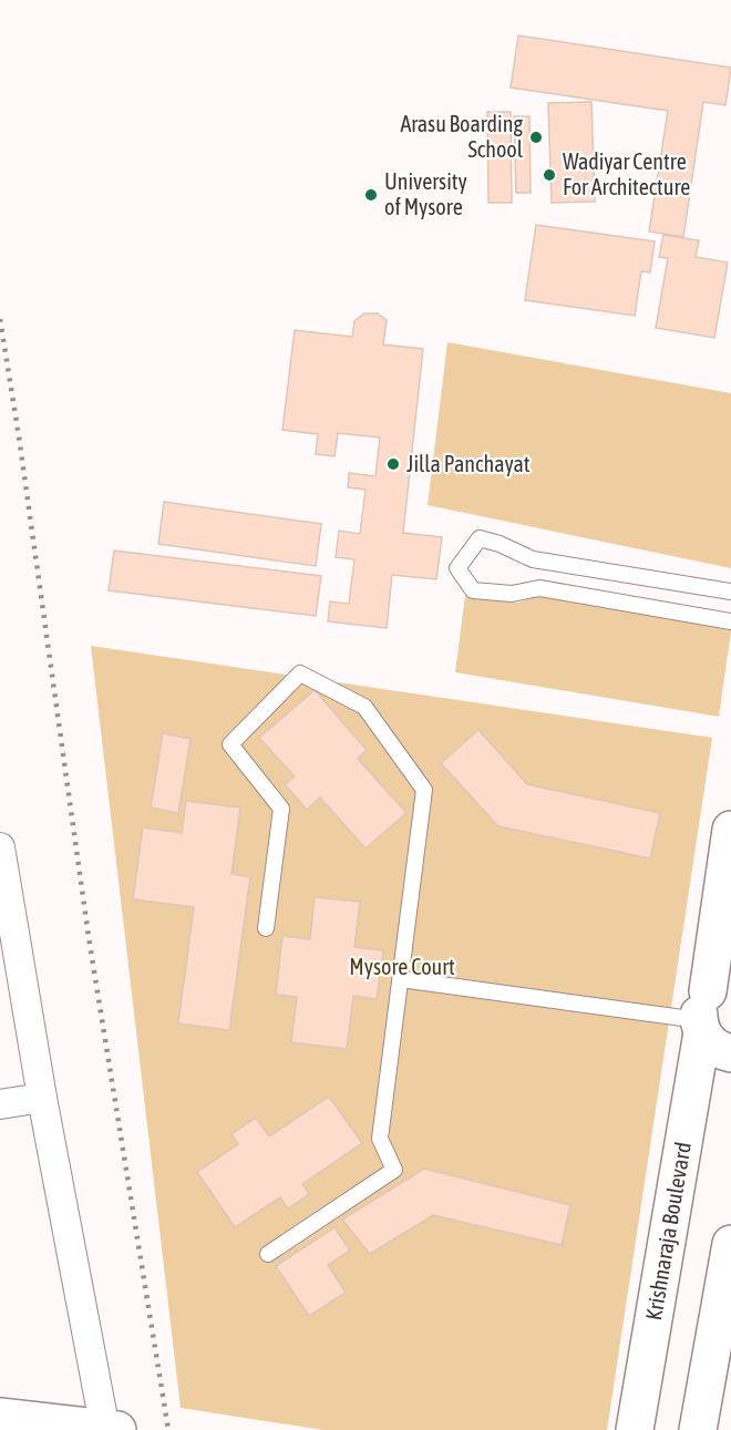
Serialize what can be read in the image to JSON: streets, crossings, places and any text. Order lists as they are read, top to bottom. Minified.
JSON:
{"streets":{"main road":["Krishnaraja Boulevard"]},"parks":["Mysore Court"],"places":["Arasu Boarding School","Wadiyar Centre For Architecture","University of Mysore","Jilla Panchayat"]}
